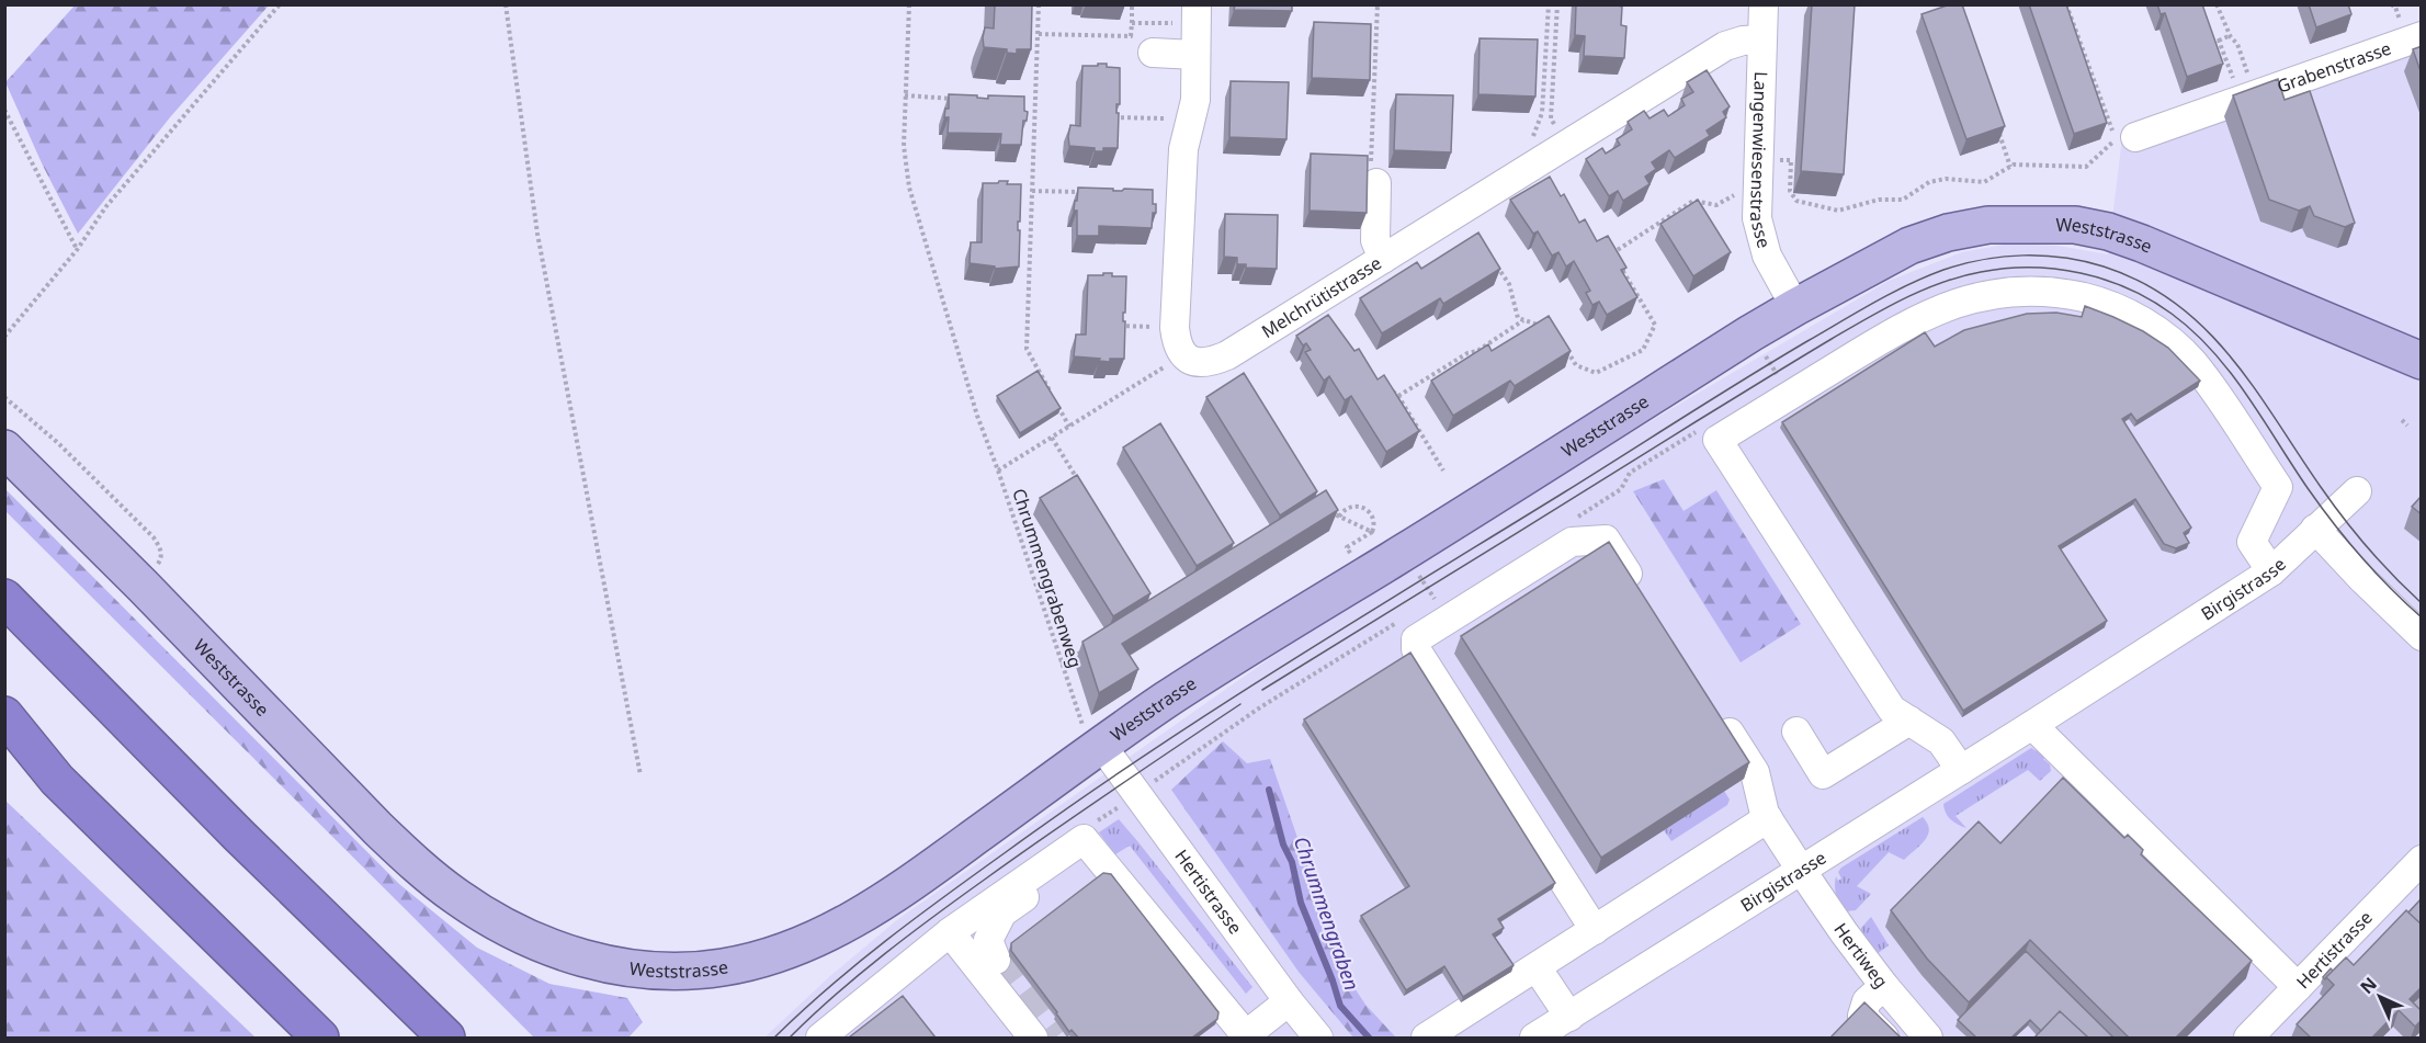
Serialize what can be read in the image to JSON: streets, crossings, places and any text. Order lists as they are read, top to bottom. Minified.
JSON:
{"streets":{"main road":["Weststrasse"],"street":["Grabenstrasse","Langenwiesenstrasse","Melchrütistrasse","Birgistrasse","Hertistrasse","Hertiweg"],"path":["Chrummengrabenweg"]},"crossings":[["Langenwiesenstrasse","Weststrasse"],["Langenwiesenstrasse","Melchrütistrasse"],["Weststrasse","Chrummengrabenweg"],["Weststrasse","Hertistrasse"],["Melchrütistrasse","Chrummengrabenweg"],["Chrummengrabenweg","Hertistrasse"],["Birgistrasse","Hertiweg"]],"water":["Chrummengraben"],"north":"top left"}
